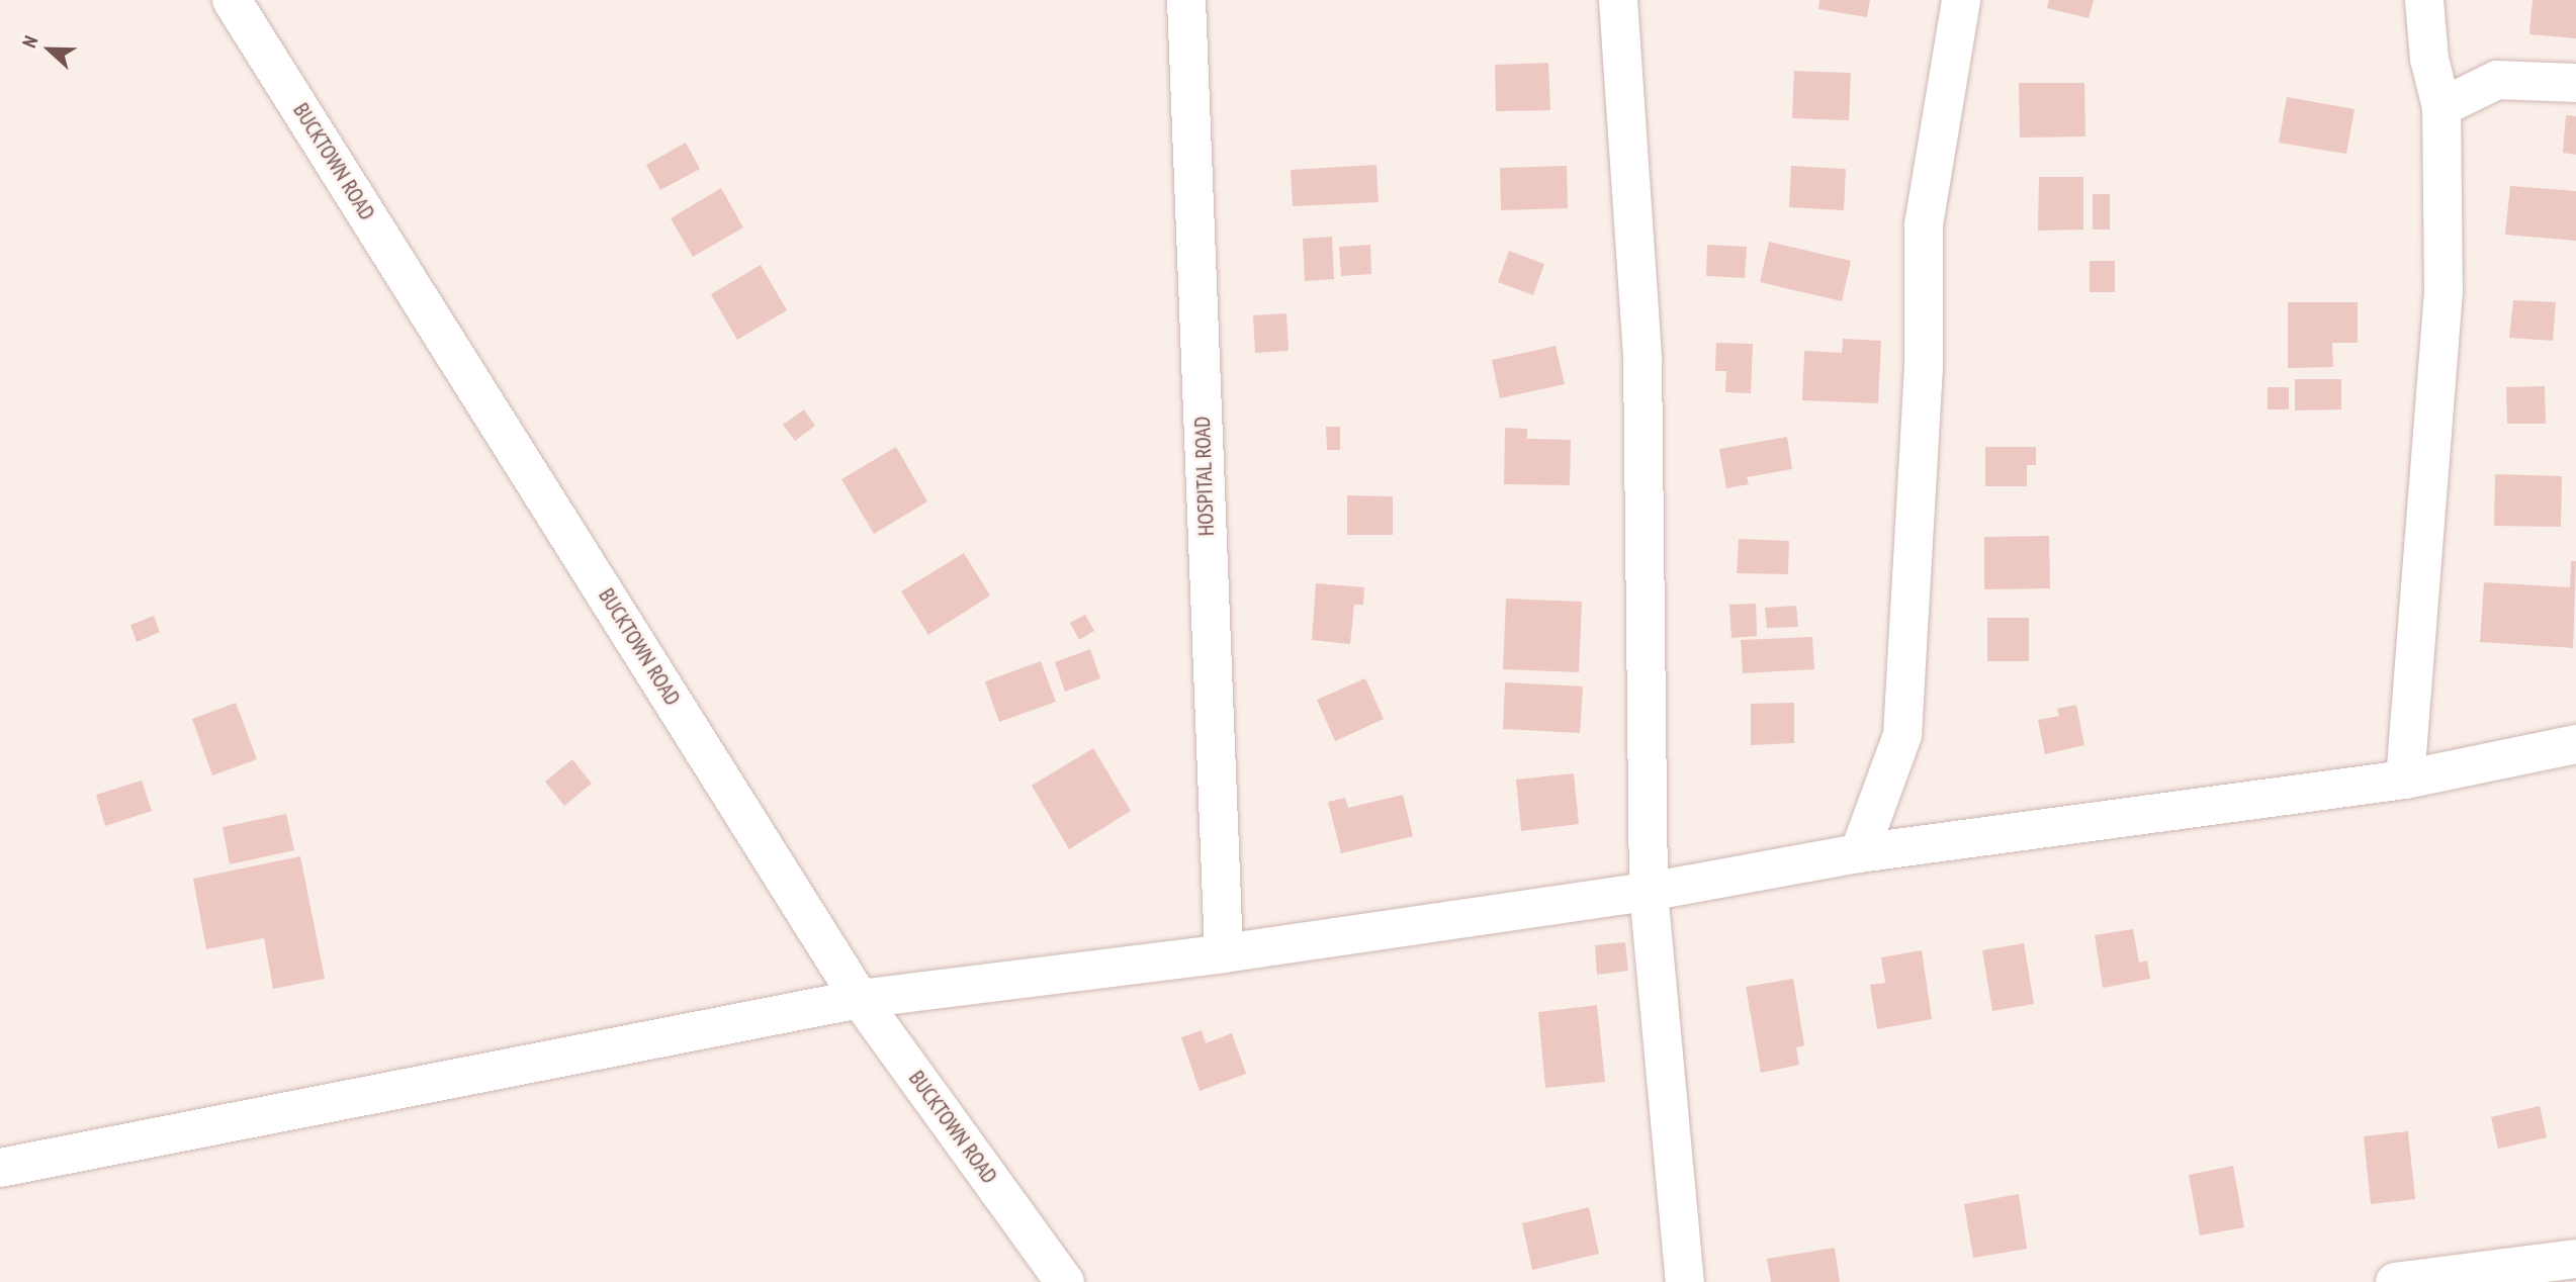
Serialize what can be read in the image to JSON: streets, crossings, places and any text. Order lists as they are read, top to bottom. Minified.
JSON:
{"streets":{"street":["BUCKTOWN ROAD","HOSPITAL ROAD"]},"north":"left"}
